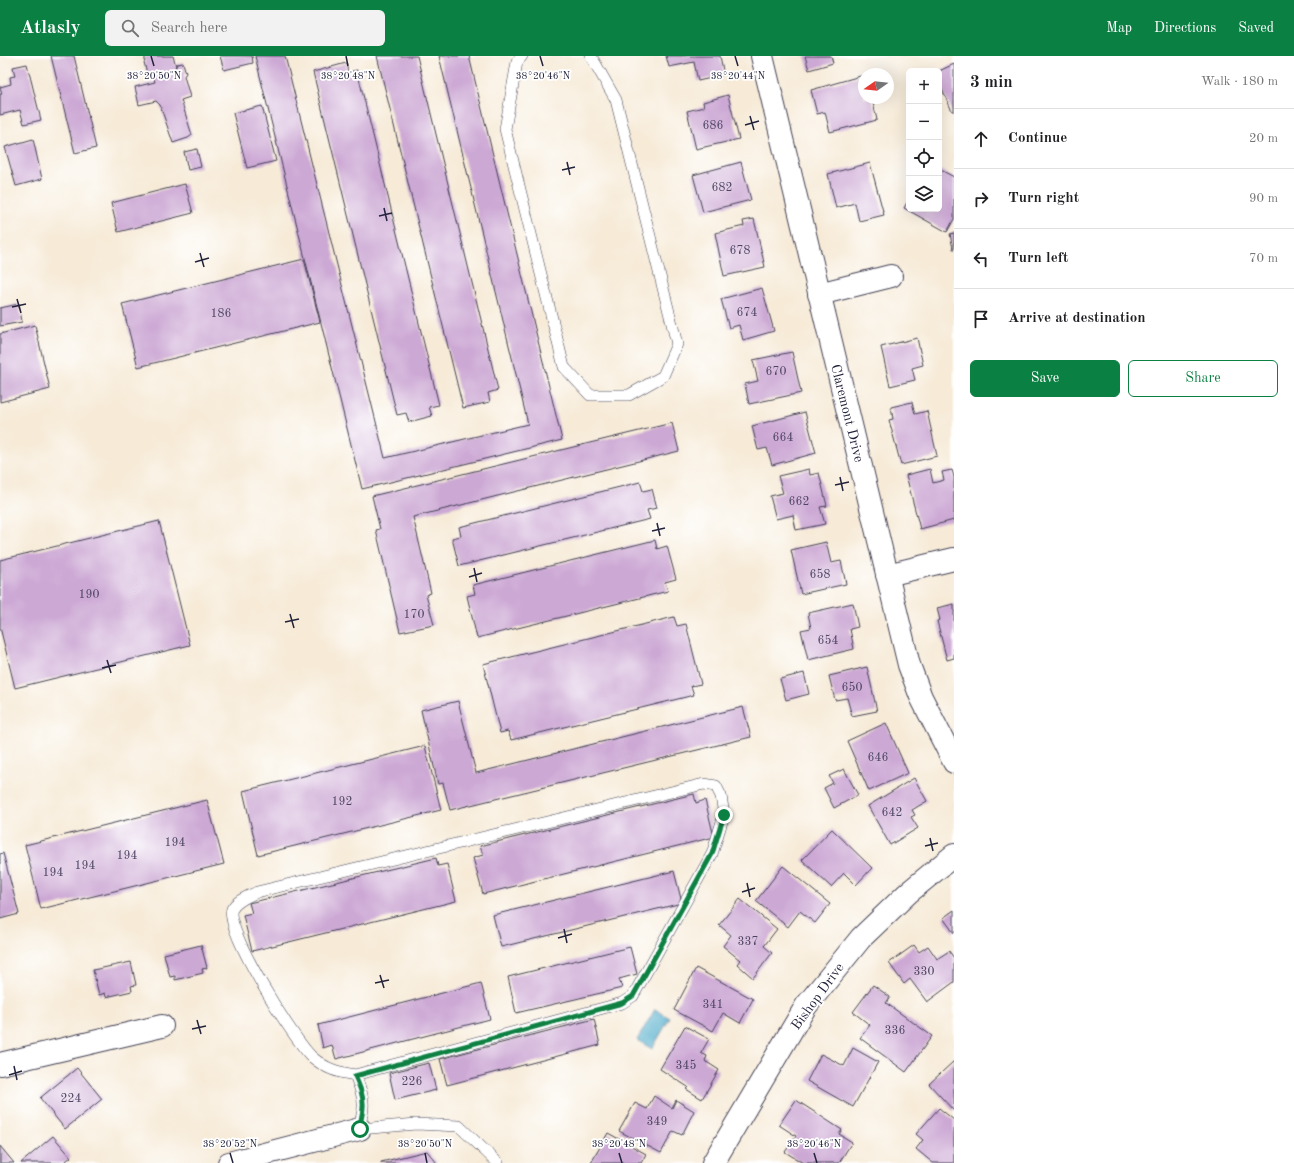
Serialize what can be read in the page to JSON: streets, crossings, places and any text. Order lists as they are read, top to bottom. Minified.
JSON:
{"streets":{"street":["Claremont Drive","Bishop Drive"]},"house_numbers":["686","682","678","674","186","670","664","662","658","190","170","654","650","646","192","642","194","194","194","194","337","330","341","336","345","226","224","349"],"north":"left","page":{"header":"Atlasly","search":"Search here","nav":["Map","Directions","Saved"],"heading":["3 min","Walk · 180 m"],"map_buttons":["+","−"],"list":[["Continue","20 m"],["Turn right","90 m"],["Turn left","70 m"],"Arrive at destination"],"buttons":["Save","Share"]},"coordinates":["38°20'44\"N","38°20'50\"N","38°20'48\"N","38°20'46\"N","38°20'52\"N"]}
